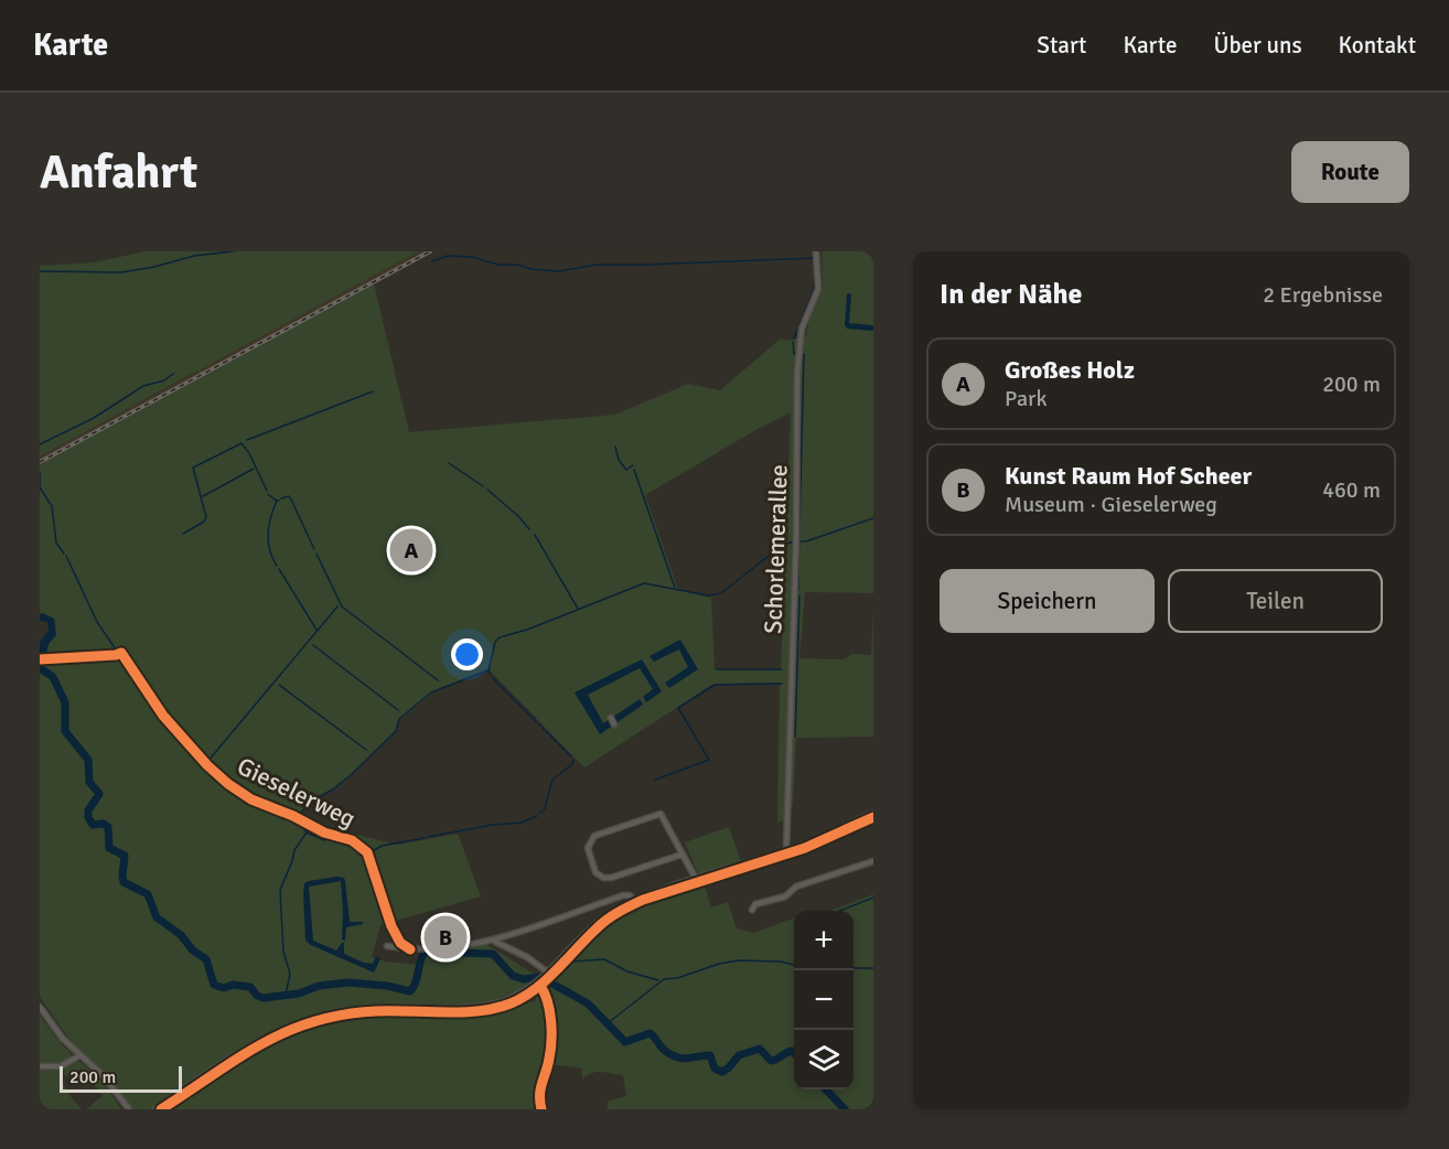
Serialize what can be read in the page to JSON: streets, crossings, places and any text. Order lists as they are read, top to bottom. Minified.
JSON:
{"streets":{"street":["Schorlemerallee"],"cycle path":["Gieselerweg"]},"scale_bar":"200 m","page":{"header":"Karte","nav":["Start","Karte","Über uns","Kontakt"],"buttons":["Route",["Speichern","Teilen"]],"title":"Anfahrt","heading":["In der Nähe","2 Ergebnisse"],"list":[{"mark":"A","name":"Großes Holz","note":"Park","value":"200 m"},{"mark":"B","name":"Kunst Raum Hof Scheer","note":"Museum · Gieselerweg","value":"460 m"}],"pins":["A","B"],"map_buttons":["+","−"],"scale":"200 m"}}
